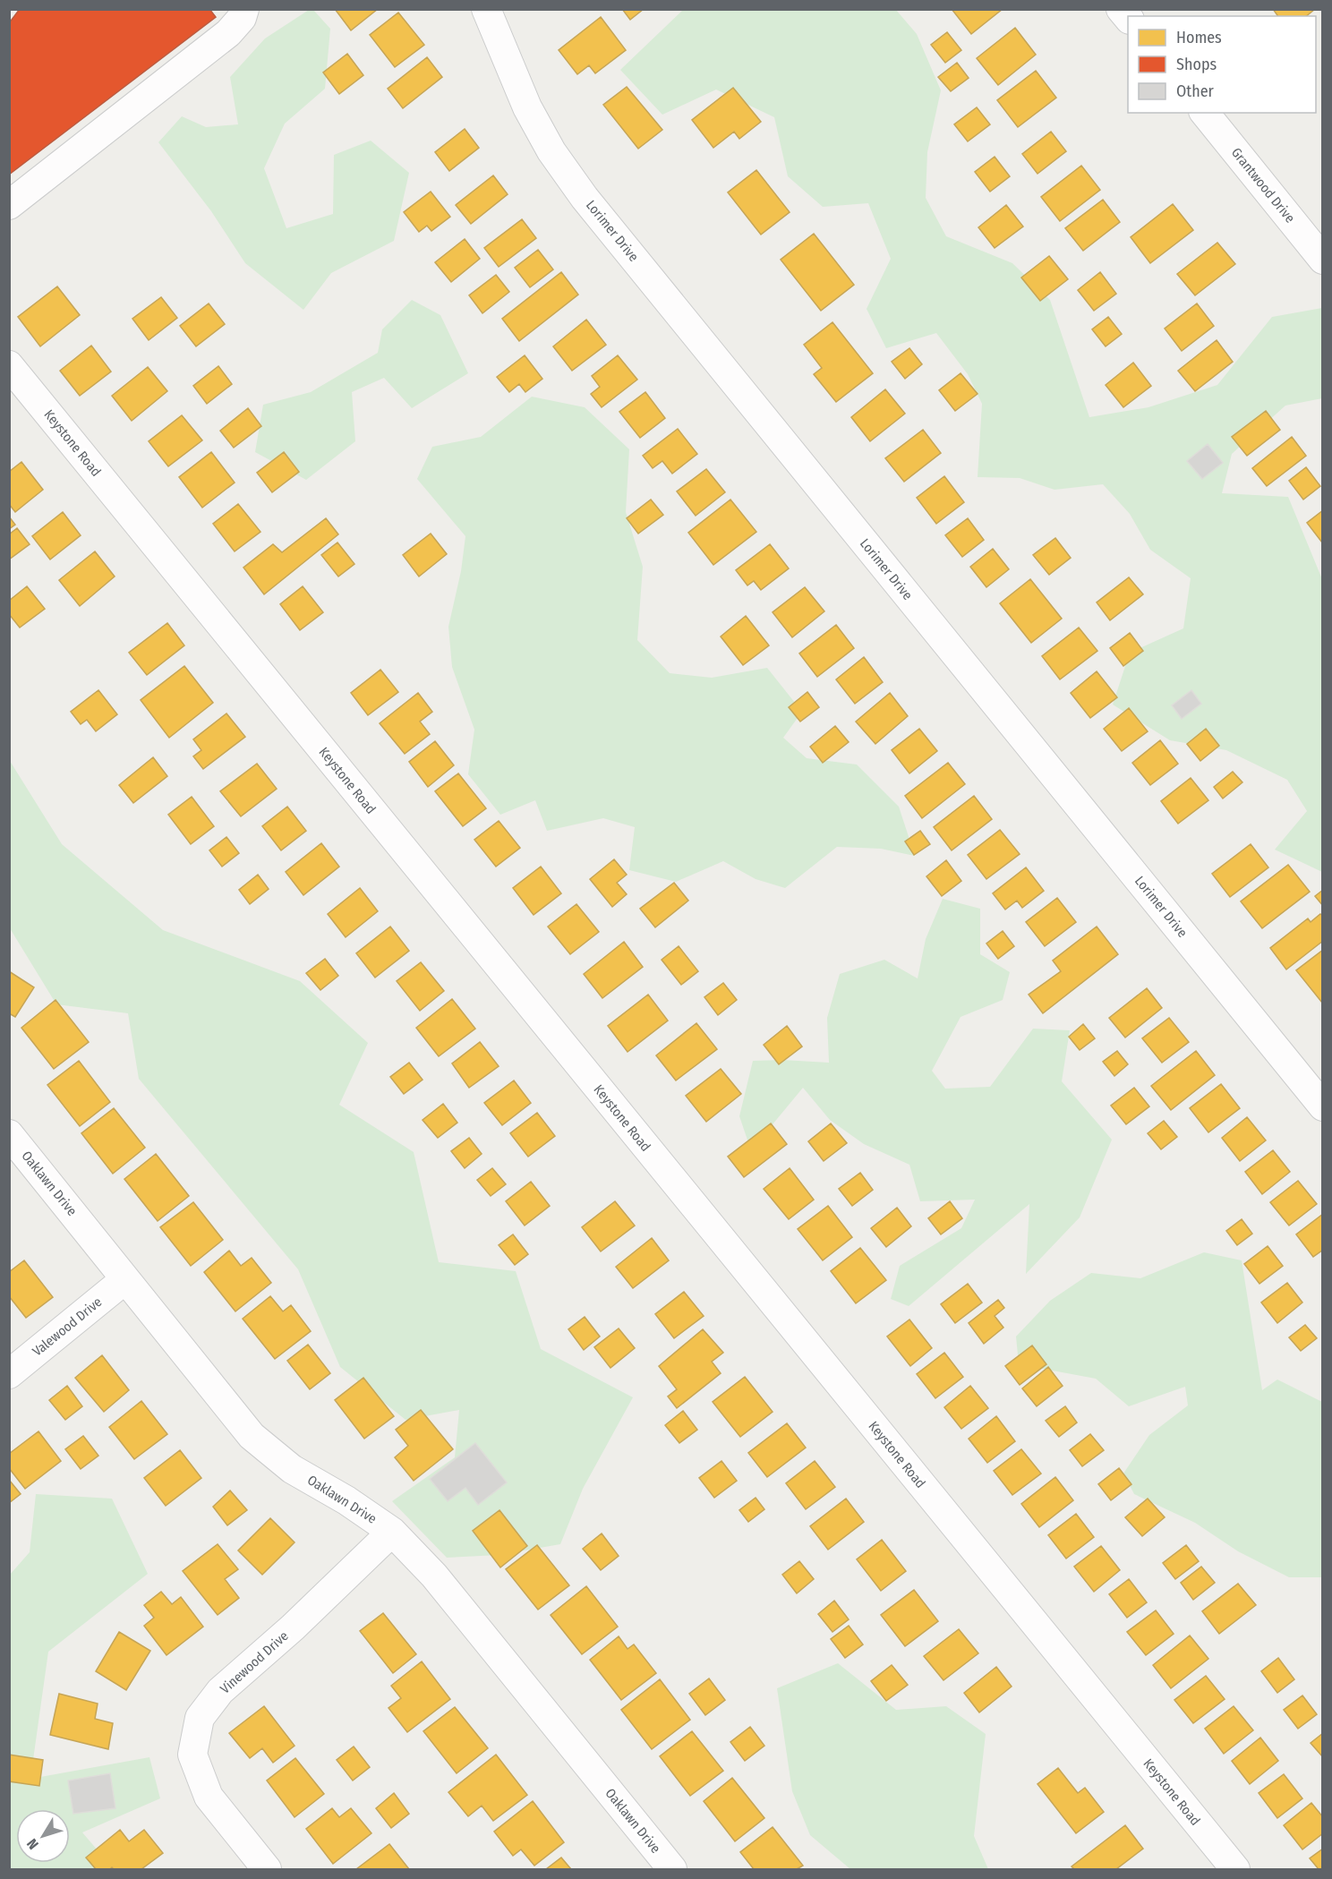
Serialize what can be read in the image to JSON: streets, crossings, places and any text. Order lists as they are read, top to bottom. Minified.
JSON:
{"streets":{"street":["Grantwood Drive","Lorimer Drive","Keystone Road","Oaklawn Drive","Valewood Drive","Vinewood Drive"]},"crossings":[["Oaklawn Drive","Valewood Drive"],["Oaklawn Drive","Vinewood Drive"]],"legend":["Homes","Shops","Other"],"north":"bottom left"}
